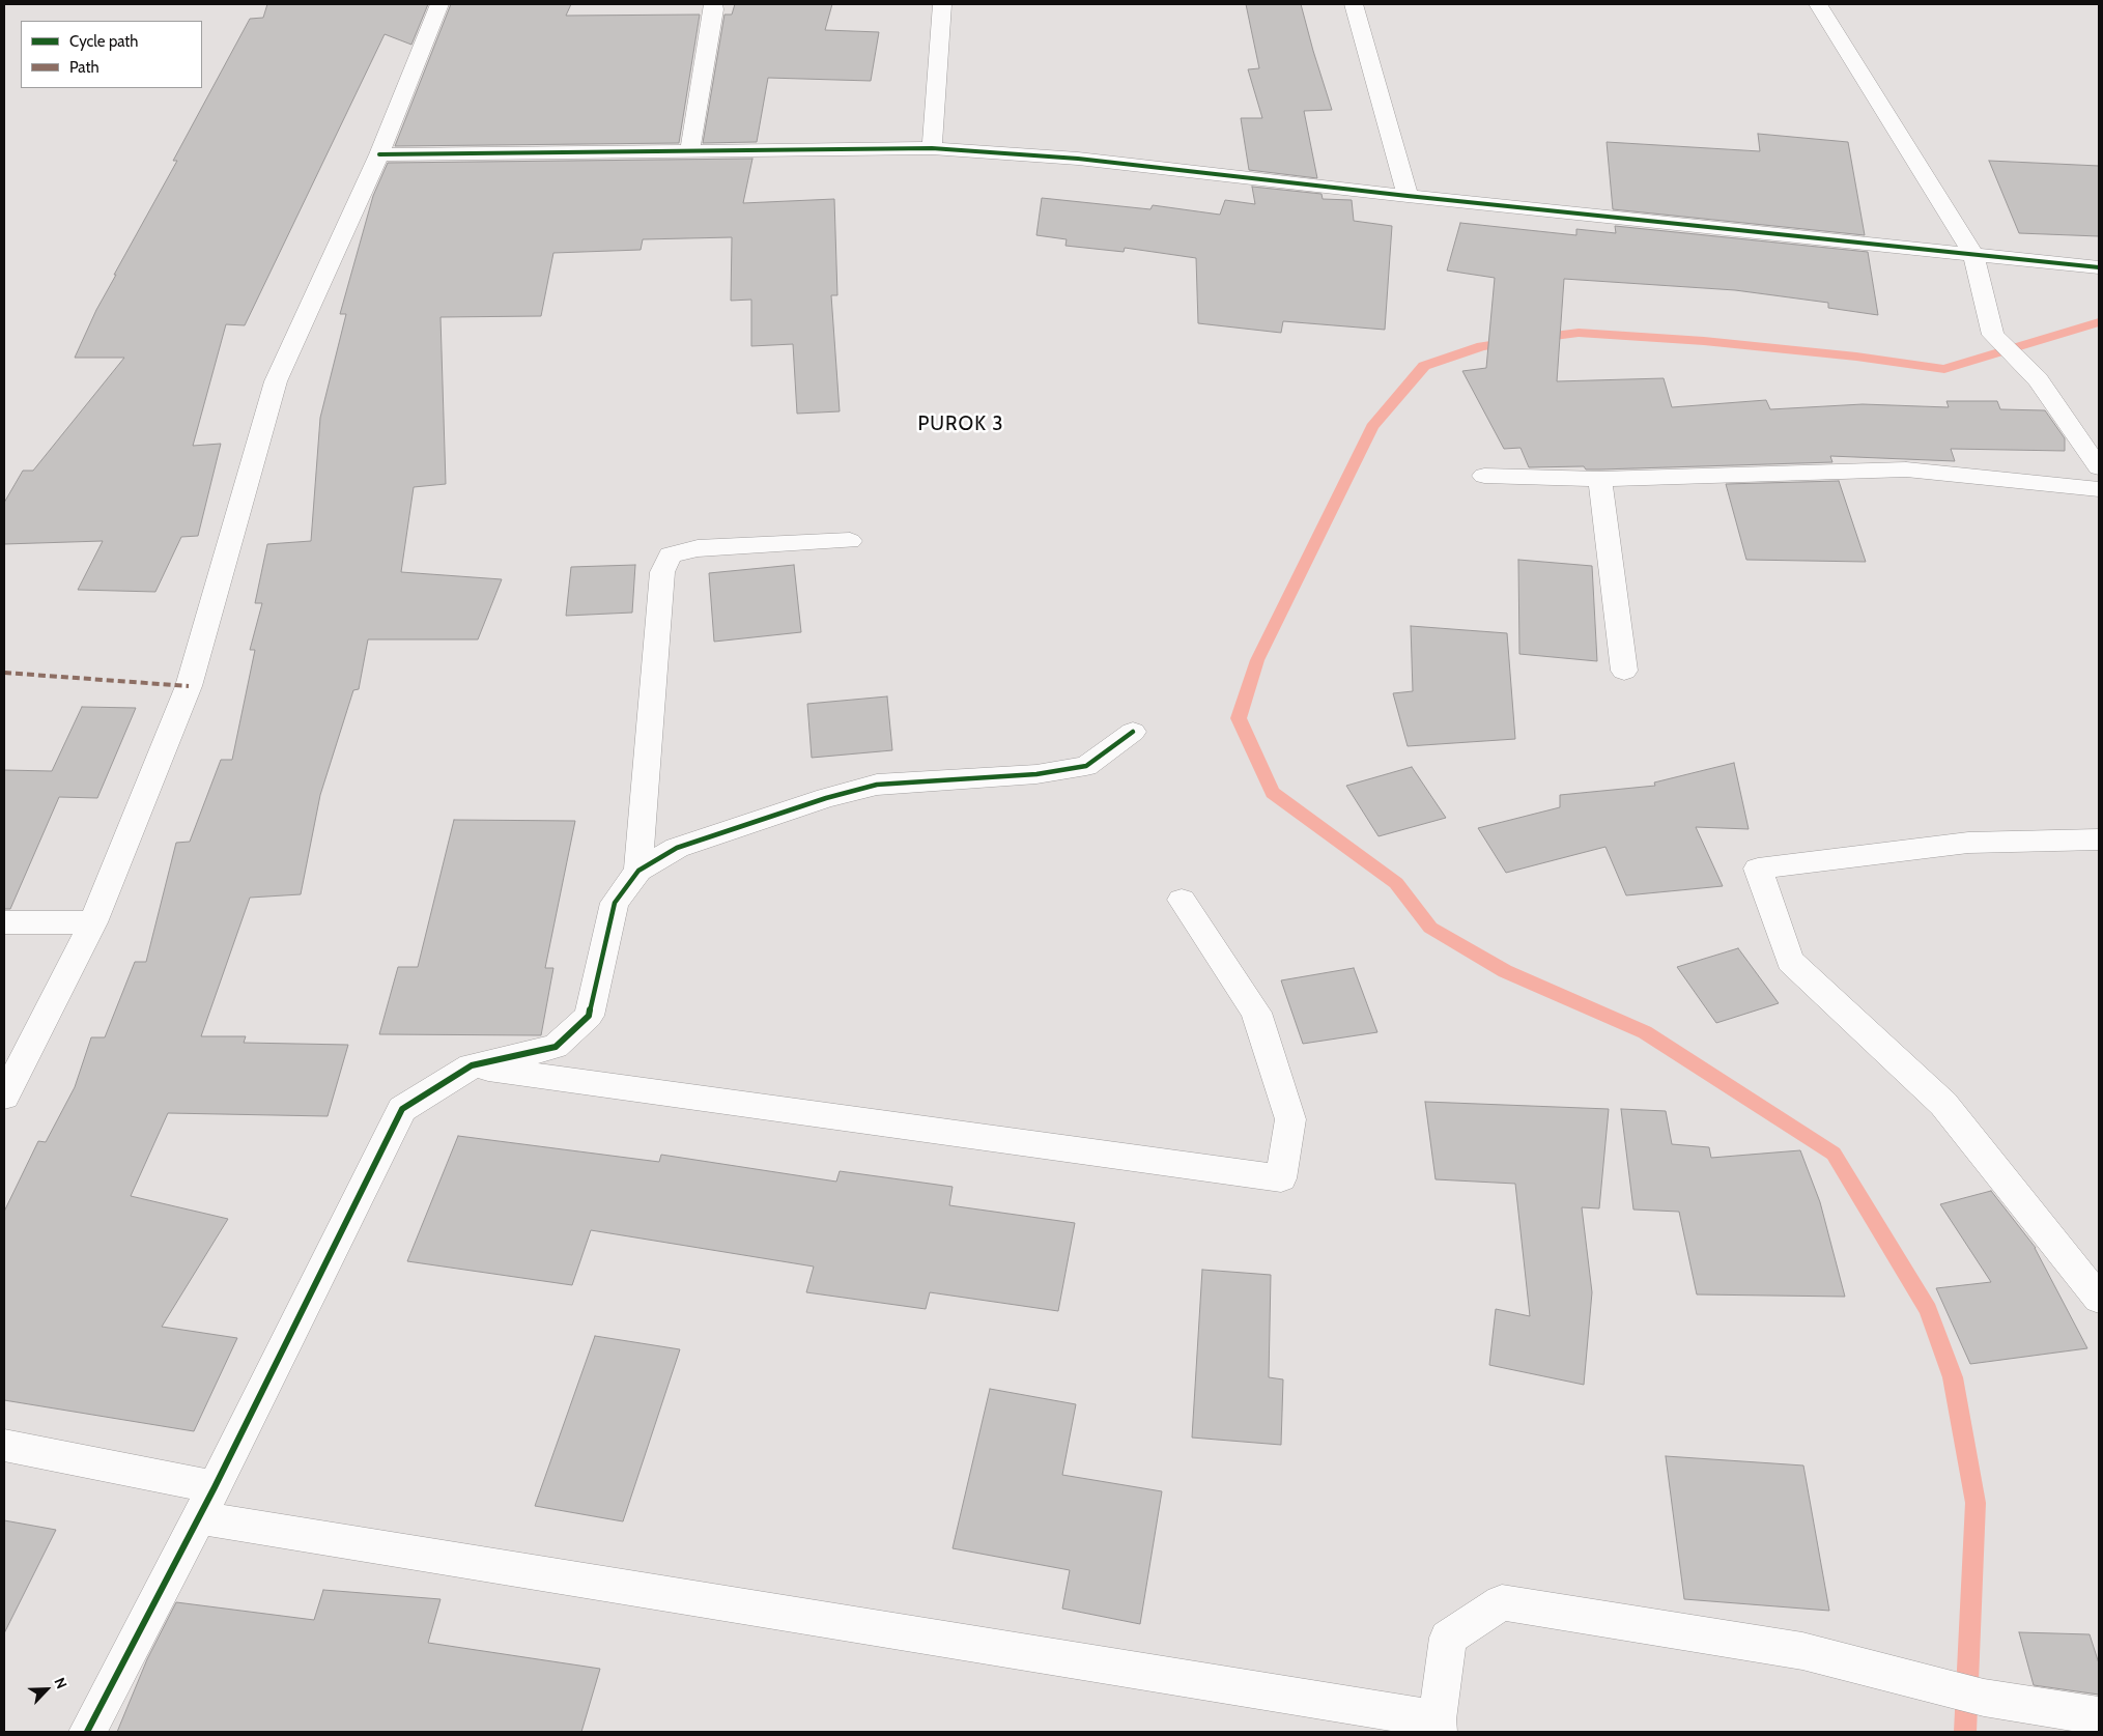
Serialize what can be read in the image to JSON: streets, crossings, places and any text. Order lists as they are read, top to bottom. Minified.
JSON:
{"districts":["PUROK 3"],"legend":["Cycle path","Path"],"north":"top right"}
